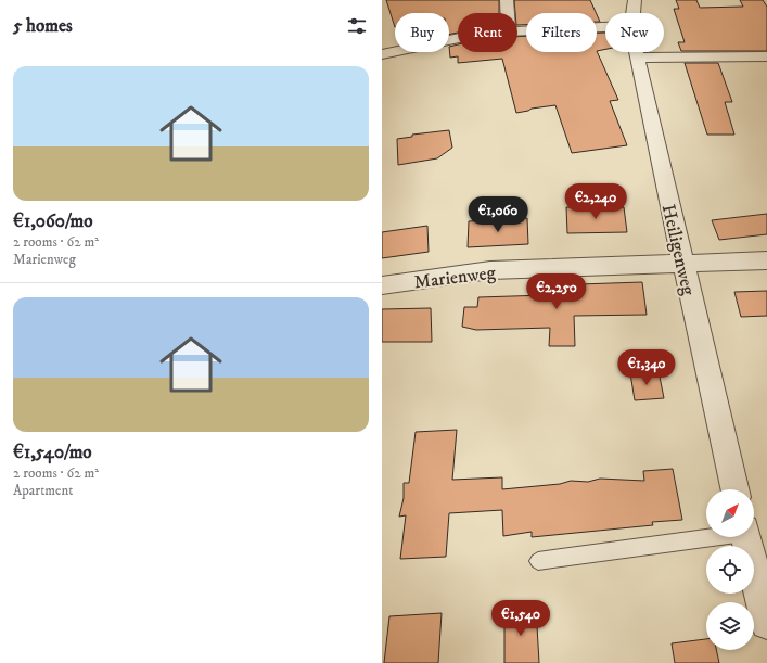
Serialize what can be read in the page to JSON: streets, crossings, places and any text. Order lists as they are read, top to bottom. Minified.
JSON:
{"streets":{"street":["Heiligenweg","Marienweg"]},"crossings":[["Heiligenweg","Marienweg"]],"north":"top right","page":{"heading":"5 homes","chip":["Buy","Rent","Filters","New"],"list":[{"name":"€1,060/mo","note":"2 rooms · 62 m² · Marienweg"},{"name":"€1,540/mo","note":"2 rooms · 62 m² · Apartment"}],"price":["€2,240","€1,060","€2,250","€1,340","€1,540"]}}
